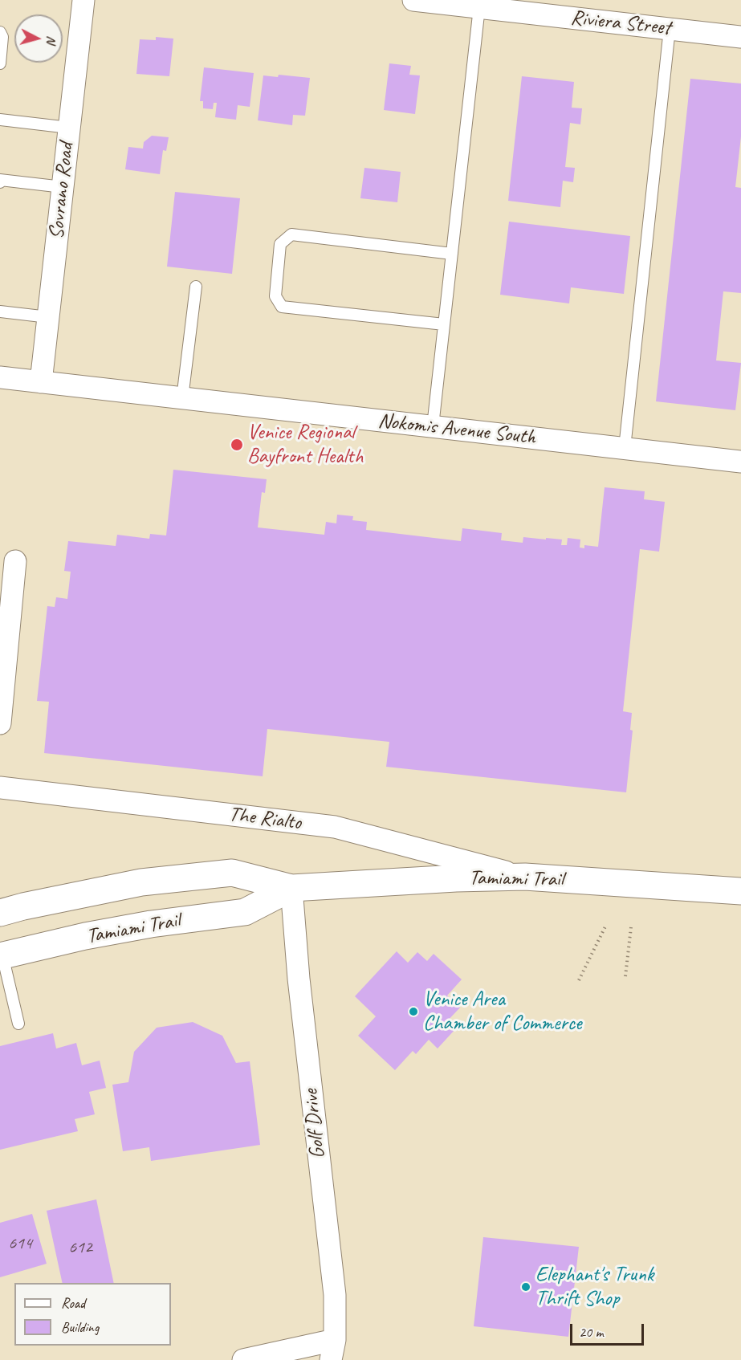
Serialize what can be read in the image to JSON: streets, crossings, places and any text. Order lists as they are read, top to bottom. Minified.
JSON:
{"streets":{"main road":["Tamiami Trail"],"street":["Riviera Street","Sovrano Road","Nokomis Avenue South","The Rialto","Golf Drive"]},"crossings":[["Sovrano Road","Nokomis Avenue South"],["The Rialto","Tamiami Trail"],["Tamiami Trail","Golf Drive"]],"places":["Venice Regional Bayfront Health","Venice Area Chamber of Commerce","Elephant's Trunk Thrift Shop"],"house_numbers":["614","612"],"legend":["Road","Building"],"scale_bar":"20 m","north":"right"}
